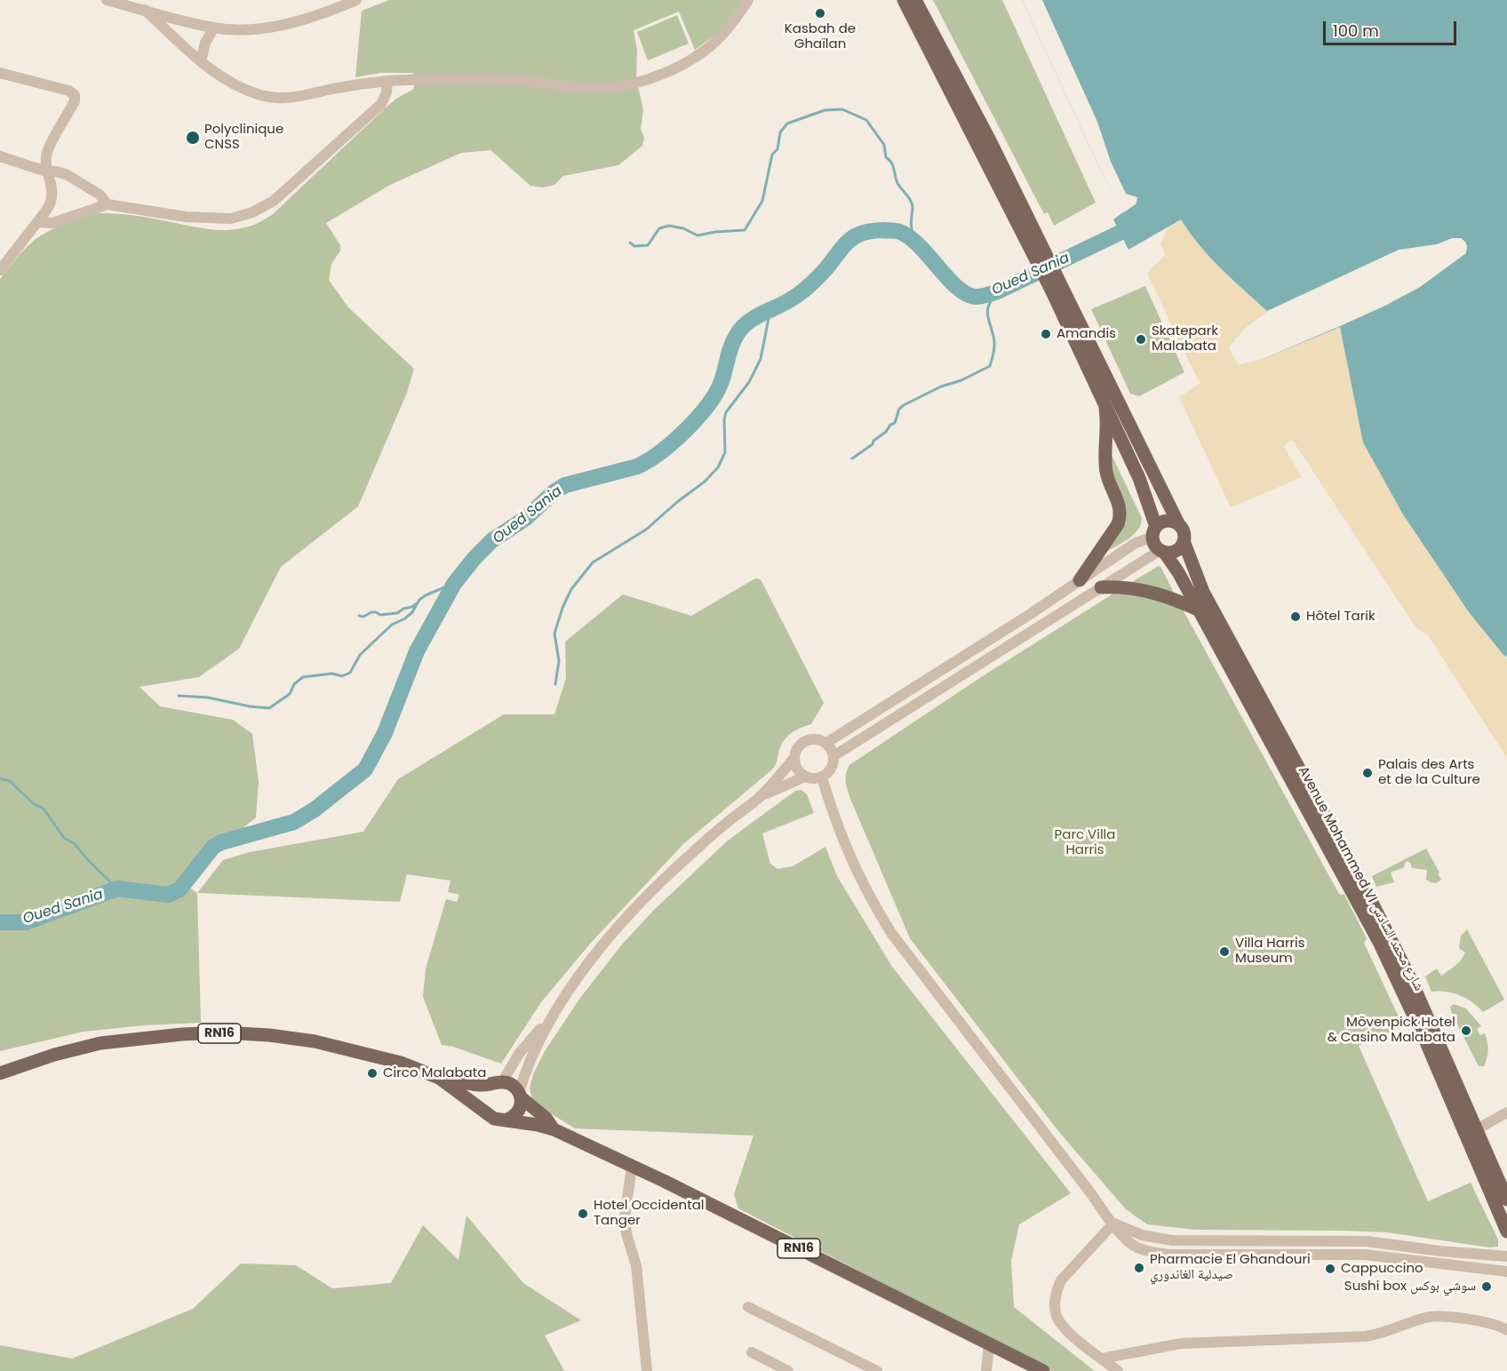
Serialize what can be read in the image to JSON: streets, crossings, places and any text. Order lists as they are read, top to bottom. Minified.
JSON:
{"streets":{"main road":["Avenue Mohammed VI شارع محمد السادس","RN16"]},"water":["Oued Sania"],"parks":["Parc Villa Harris"],"places":["Kasbah de Ghaïlan","Polyclinique CNSS","Amandis","Skatepark Malabata","Hôtel Tarik","Palais des Arts et de la Culture","Villa Harris Museum","Mövenpick Hotel & Casino Malabata","Circo Malabata","Hotel Occidental Tanger","Pharmacie El Ghandouri صيدلية الغاندوري","Cappuccino","Sushi box سوشي بوكس"],"scale_bar":"100 m"}
